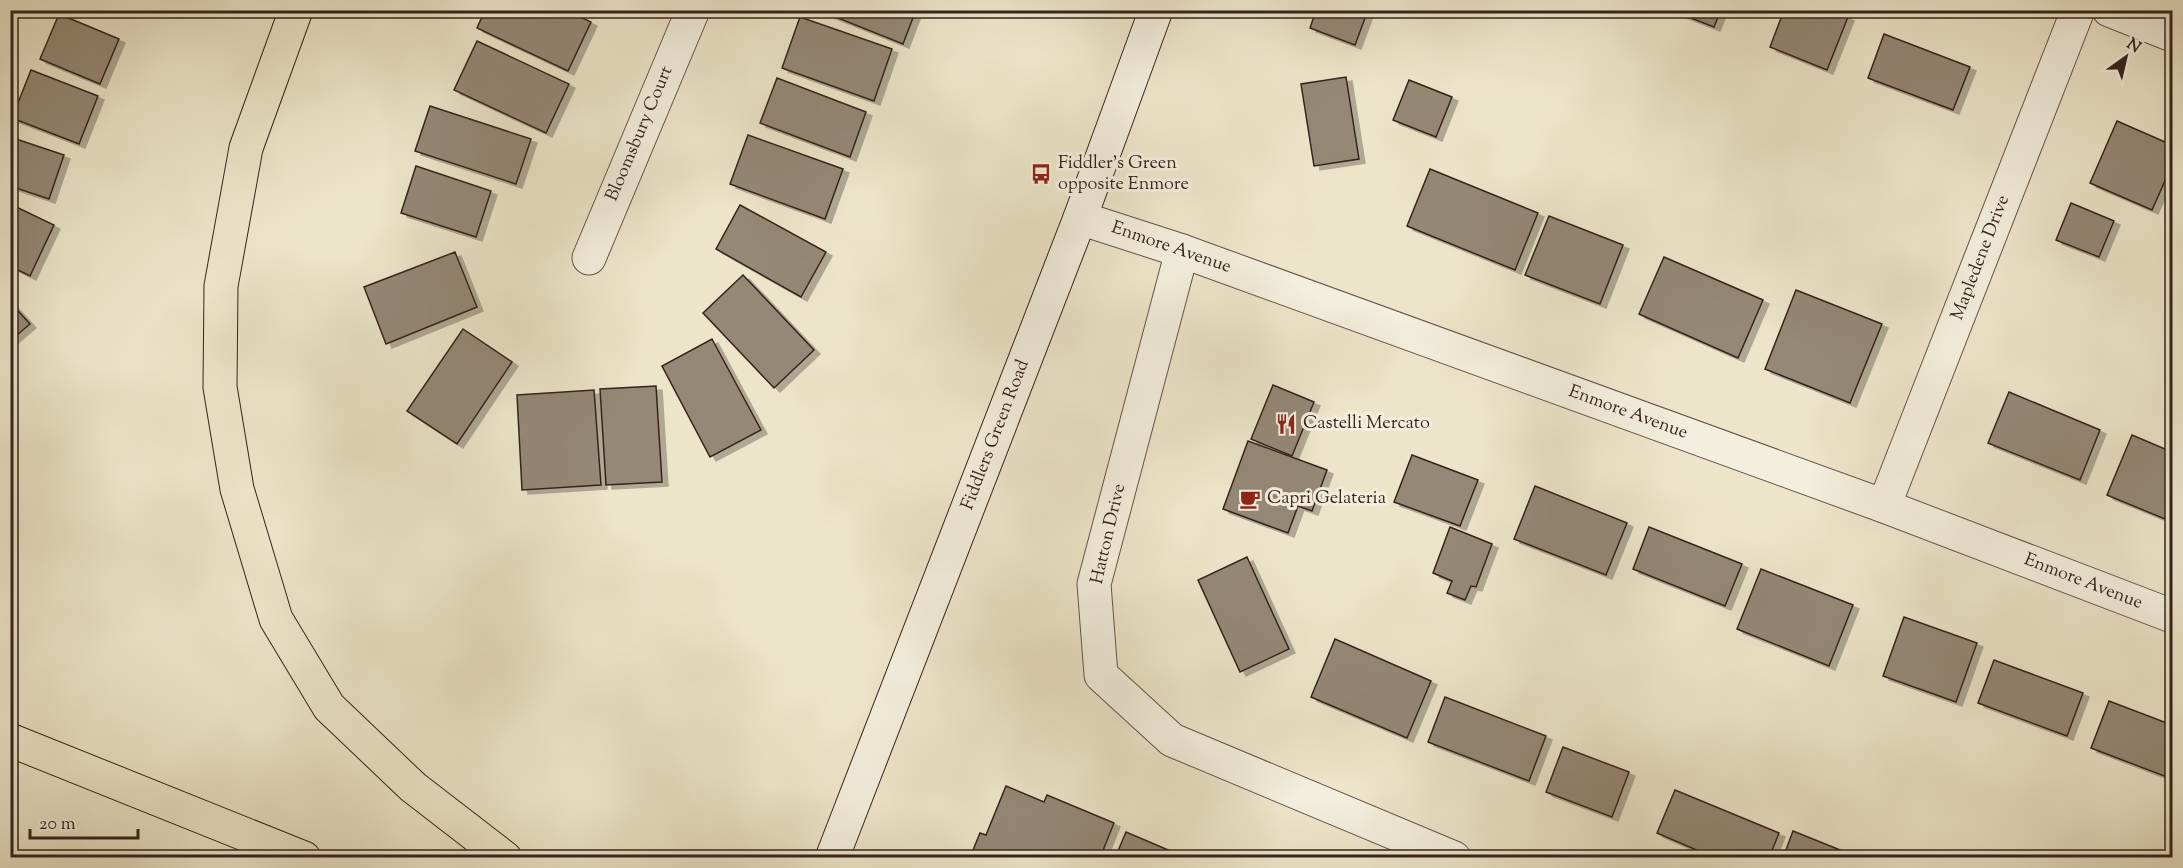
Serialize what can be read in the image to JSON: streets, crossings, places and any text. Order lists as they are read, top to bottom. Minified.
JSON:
{"streets":{"street":["Bloomsbury Court","Enmore Avenue","Mapledene Drive","Fiddlers Green Road","Hatton Drive"]},"crossings":[["Enmore Avenue","Mapledene Drive"],["Enmore Avenue","Fiddlers Green Road"],["Enmore Avenue","Hatton Drive"]],"places":{"bus stop":["Fiddler's Green opposite Enmore"],"restaurant":["Castelli Mercato"],"cafe":["Capri Gelateria"]},"scale_bar":"20 m","north":"top right"}
